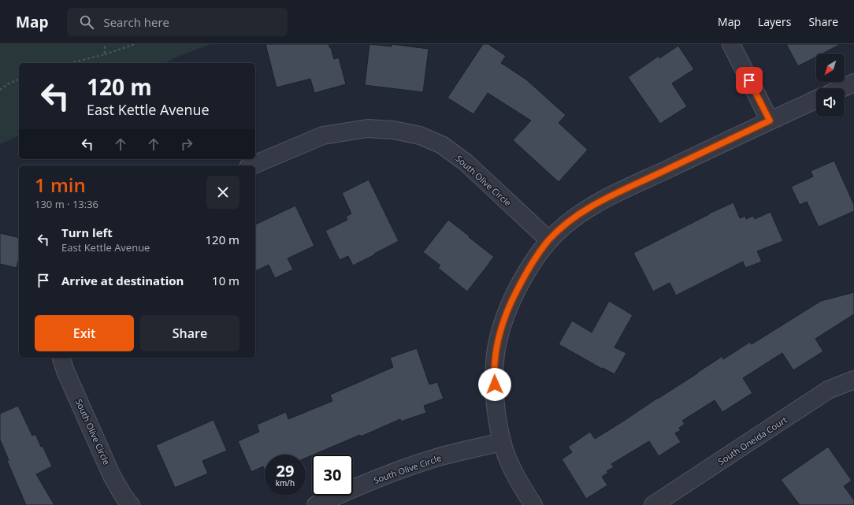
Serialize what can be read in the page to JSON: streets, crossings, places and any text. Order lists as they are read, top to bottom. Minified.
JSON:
{"streets":{"street":["South Olive Circle","South Oneida Court"]},"north":"bottom left","page":{"header":"Map","search":"Search here","nav":["Map","Layers","Share"],"turn":["120 m","East Kettle Avenue"],"heading":["1 min","130 m · 13:36"],"list":[{"name":"Turn left","note":"East Kettle Avenue","value":"120 m"},{"name":"Arrive at destination","value":"10 m"}],"buttons":["Exit","Share"],"speed":"29 km/h","limit":"30"}}
